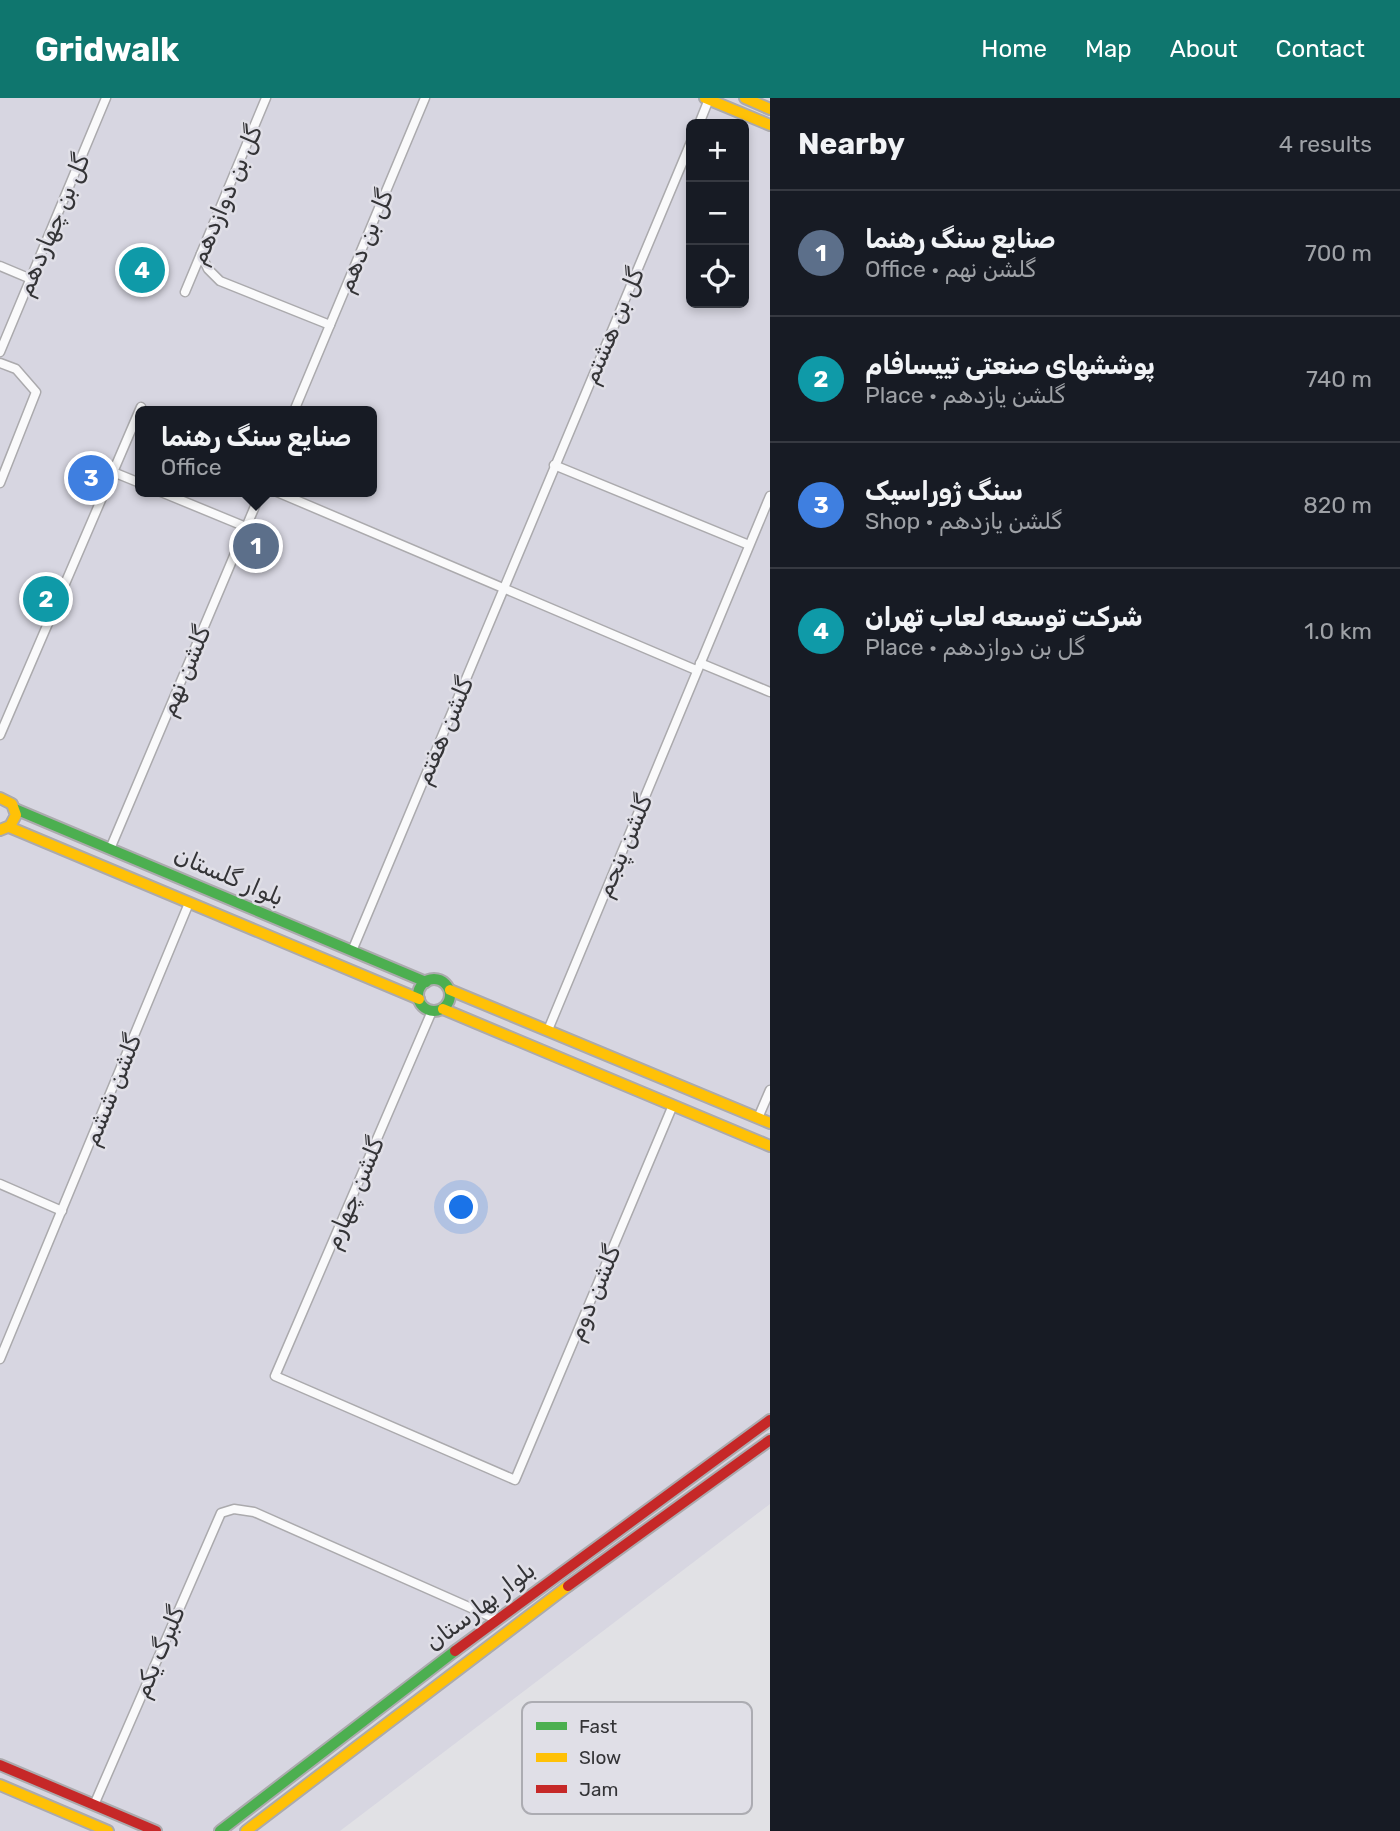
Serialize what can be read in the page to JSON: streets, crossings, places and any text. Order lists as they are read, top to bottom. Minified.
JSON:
{"streets":{"street":["گل بن دوازدهم","گل بن چهاردهم","گل بن دهم","گل بن هشتم","گلشن نهم","گلشن هفتم","گلشن پنجم","بلوار گلستان","گلشن ششم","گلشن چهارم","گلشن دوم","بلوار بهارستان","گلبرگ یکم"]},"crossings":[["گل بن هشتم","گلشن هفتم"],["گلشن نهم","بلوار گلستان"],["گلشن هفتم","بلوار گلستان"],["بلوار گلستان","گلشن ششم"],["بلوار گلستان","گلشن چهارم"],["گلشن چهارم","گلشن دوم"],["بلوار بهارستان","گلبرگ یکم"]],"legend":["Fast","Slow","Jam"],"page":{"header":"Gridwalk","nav":["Home","Map","About","Contact"],"heading":["Nearby","4 results"],"map_buttons":["+","−"],"list":[{"mark":"1","name":"صنایع سنگ رهنما","note":"Office · گلشن نهم","value":"700 m"},{"mark":"2","name":"پوششهای صنعتی تییسافام","note":"Place · گلشن یازدهم","value":"740 m"},{"mark":"3","name":"سنگ ژوراسیک","note":"Shop · گلشن یازدهم","value":"820 m"},{"mark":"4","name":"شرکت توسعه لعاب تهران","note":"Place · گل بن دوازدهم","value":"1.0 km"}],"pins":["4","3","1","2"],"popup":["صنایع سنگ رهنما","Office"]}}
